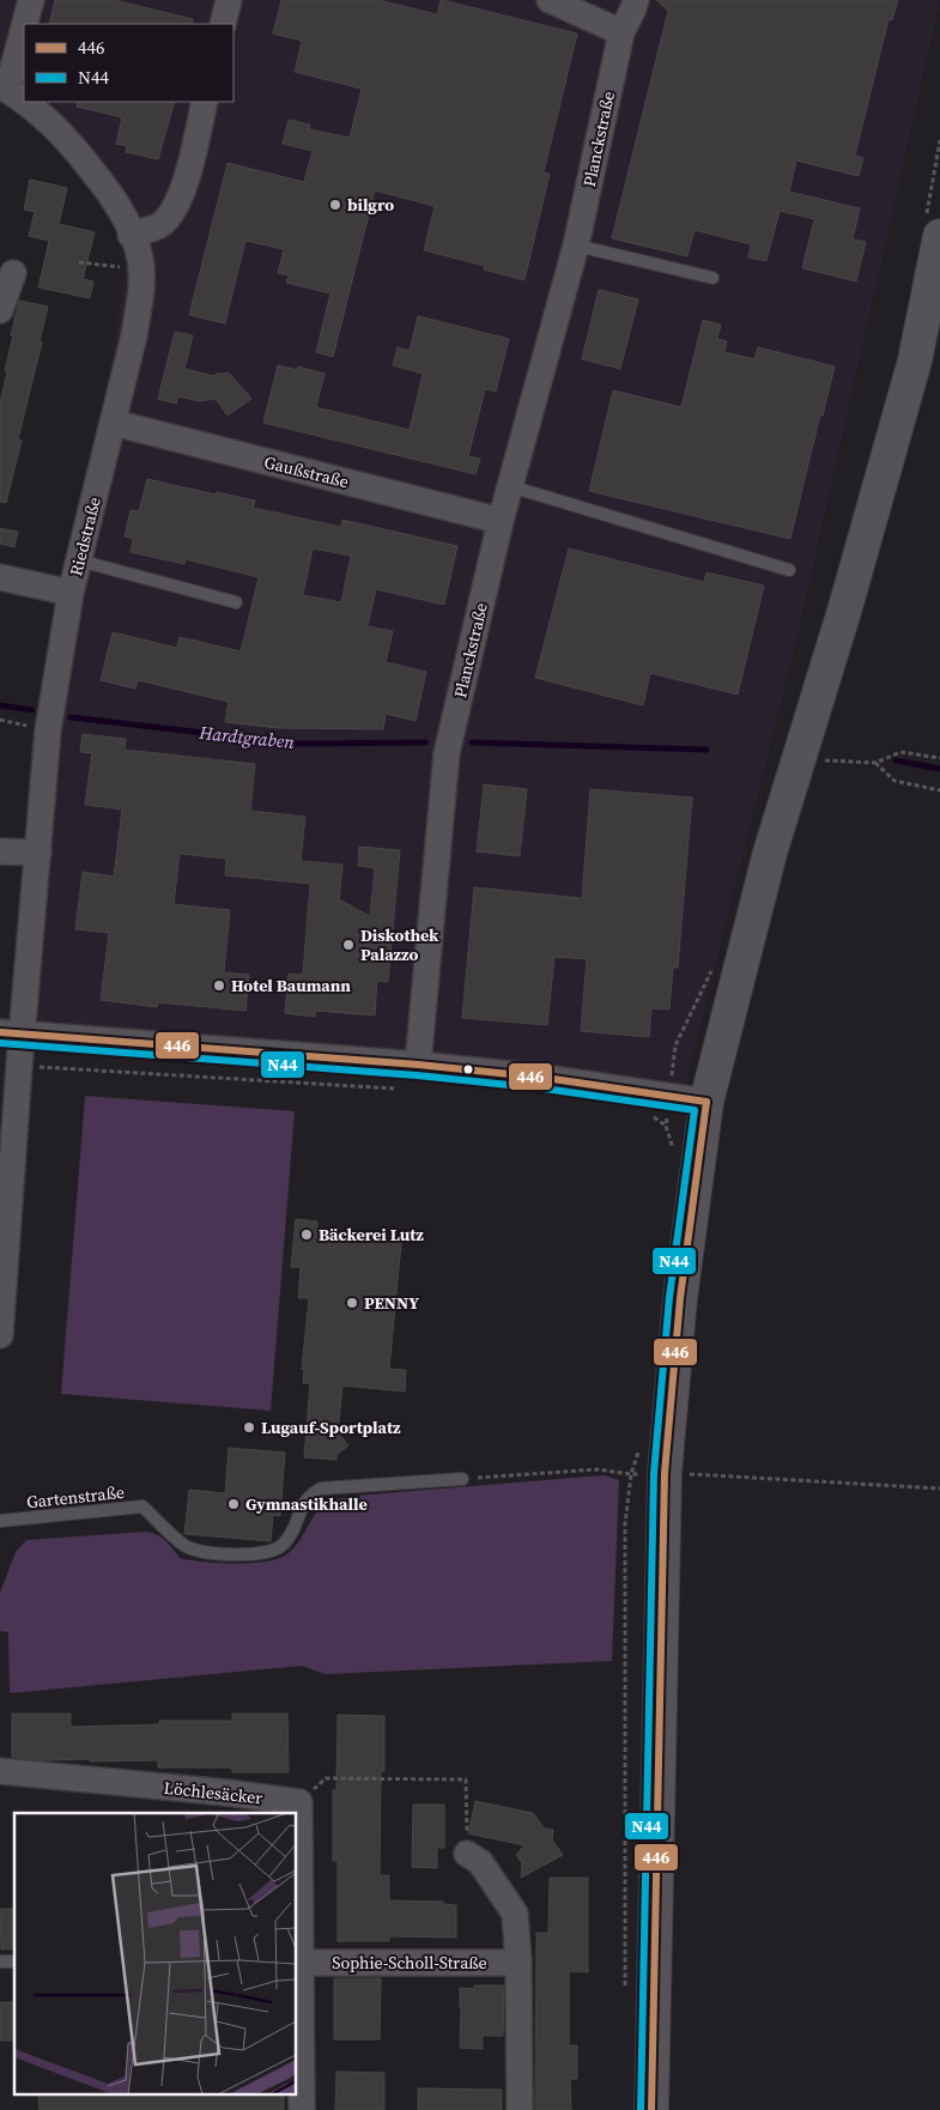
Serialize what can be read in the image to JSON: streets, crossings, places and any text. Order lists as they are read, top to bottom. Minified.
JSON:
{"streets":{"street":["Planckstraße","Gaußstraße","Riedstraße","Löchlesäcker","Sophie-Scholl-Straße"],"lane":["Gartenstraße"]},"crossings":[["Planckstraße","Gaußstraße"],["Gaußstraße","Riedstraße"]],"water":["Hardtgraben"],"places":["bilgro","Diskothek Palazzo","Hotel Baumann","Bäckerei Lutz","PENNY","Lugauf-Sportplatz","Gymnastikhalle"],"lines":["transit line 446","transit line N44"],"legend":["446","N44"]}
